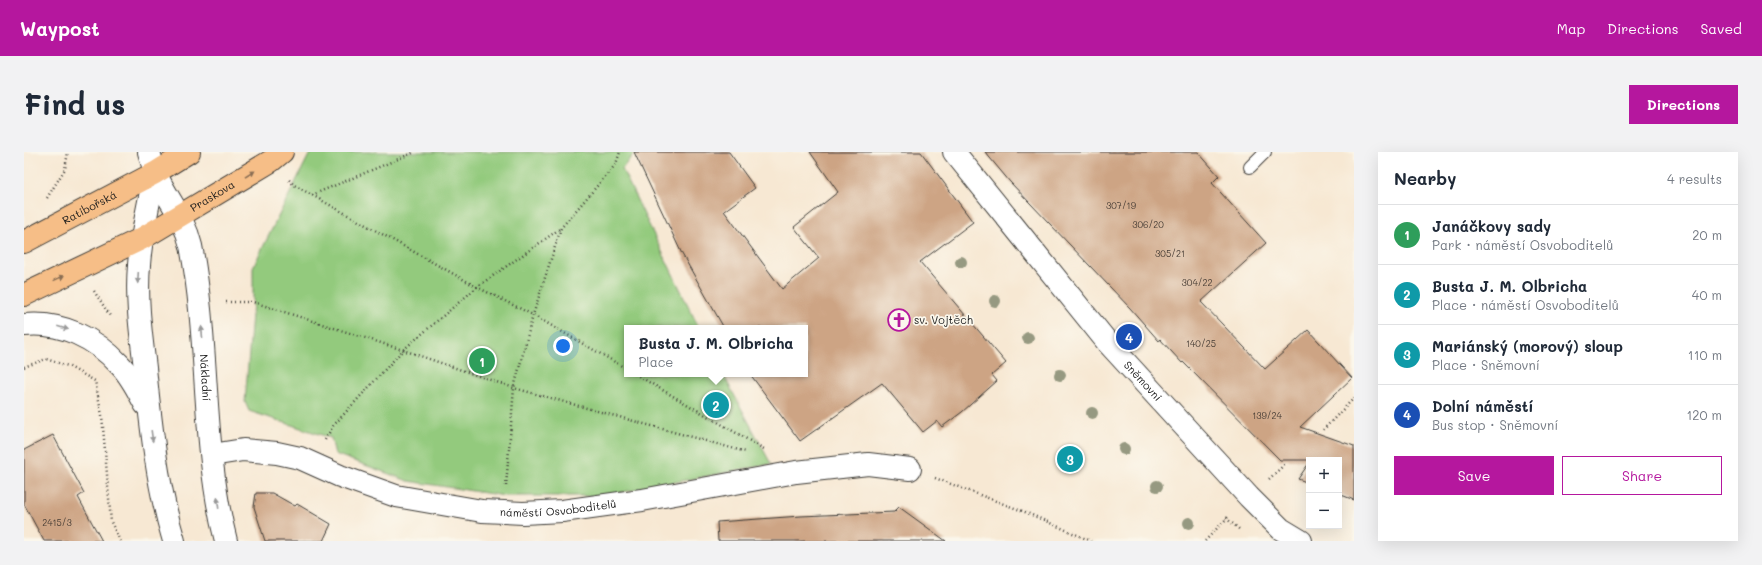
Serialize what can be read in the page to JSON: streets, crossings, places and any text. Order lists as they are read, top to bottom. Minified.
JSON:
{"streets":{"main road":["Praskova","Ratibořská"],"street":["Nákladní","Sněmovní","náměstí Osvoboditelů"]},"crossings":[["Praskova","Nákladní"],["Ratibořská","Nákladní"],["Nákladní","náměstí Osvoboditelů"]],"places":{"church":["sv. Vojtěch"]},"house_numbers":["307/19","306/20","305/21","304/22","140/25","139/24","2415/3"],"page":{"header":"Waypost","nav":["Map","Directions","Saved"],"buttons":["Directions",["Save","Share"]],"title":"Find us","heading":["Nearby","4 results"],"list":[{"mark":"1","name":"Janáčkovy sady","note":"Park · náměstí Osvoboditelů","value":"20 m"},{"mark":"2","name":"Busta J. M. Olbricha","note":"Place · náměstí Osvoboditelů","value":"40 m"},{"mark":"3","name":"Mariánský (morový) sloup","note":"Place · Sněmovní","value":"110 m"},{"mark":"4","name":"Dolní náměstí","note":"Bus stop · Sněmovní","value":"120 m"}],"pins":["4","1","2","3"],"popup":["Busta J. M. Olbricha","Place"],"map_buttons":["+","−"]}}
